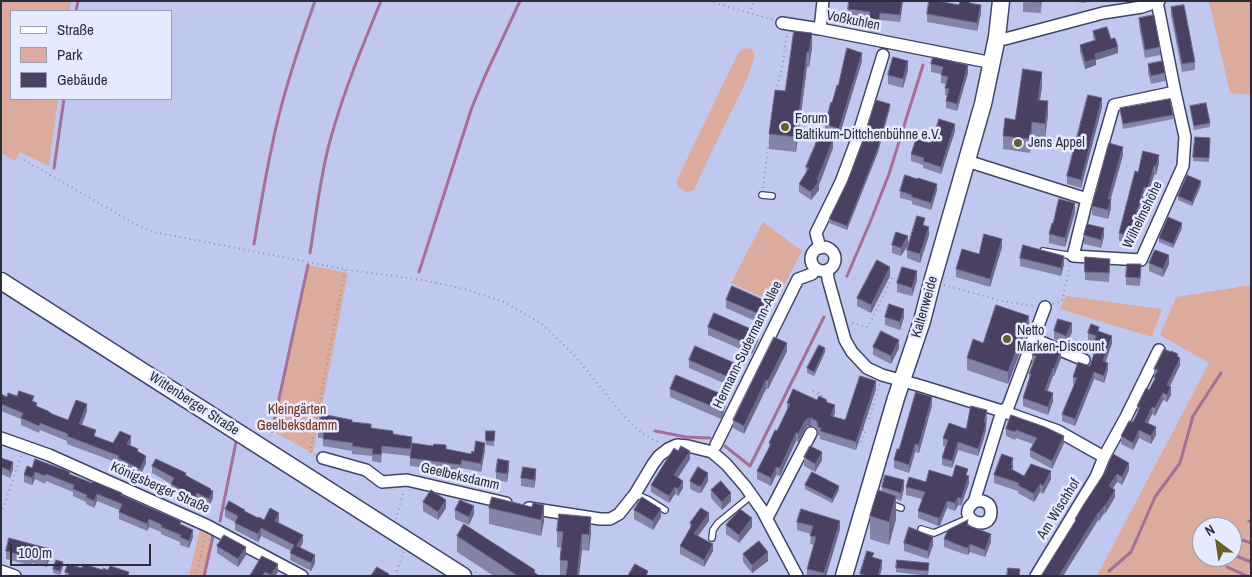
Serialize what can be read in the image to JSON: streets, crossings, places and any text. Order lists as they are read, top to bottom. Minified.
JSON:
{"streets":{"main road":["Kaltenweide","Wittenberger Straße"],"street":["Voßkuhlen","Wilhelmshöhe","Hermann-Sudermann-Allee","Geelbeksdamm","Königsberger Straße","Am Wischhof"]},"crossings":[["Voßkuhlen","Kaltenweide"]],"parks":["Kleingärten Geelbeksdamm"],"places":["Forum Baltikum-Dittchenbühne e.V.","Jens Appel","Netto Marken-Discount"],"legend":["Straße","Park","Gebäude"],"scale_bar":"100 m","north":"top left"}
